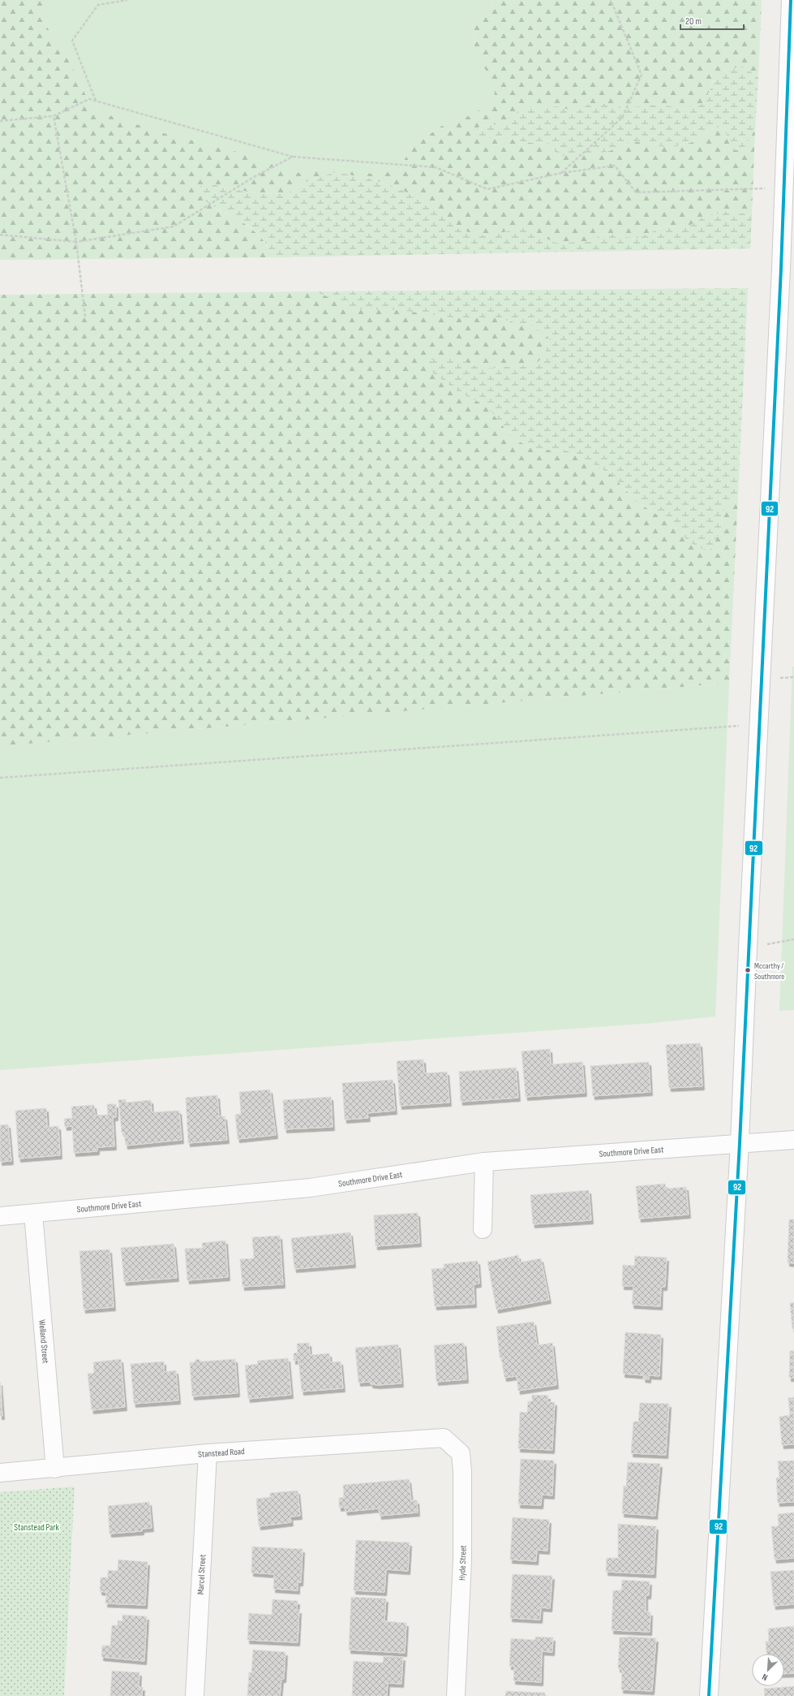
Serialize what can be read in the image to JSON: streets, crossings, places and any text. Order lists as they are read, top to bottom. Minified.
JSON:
{"streets":{"street":["Southmore Drive East","Welland Street","Stanstead Road","Hyde Street","Marcel Street"]},"crossings":[["Southmore Drive East","Welland Street"],["Welland Street","Stanstead Road"],["Stanstead Road","Hyde Street"],["Stanstead Road","Marcel Street"]],"parks":["Stanstead Park"],"places":["Mccarthy / Southmore"],"lines":["transit line 92"],"scale_bar":"20 m","north":"bottom left"}
